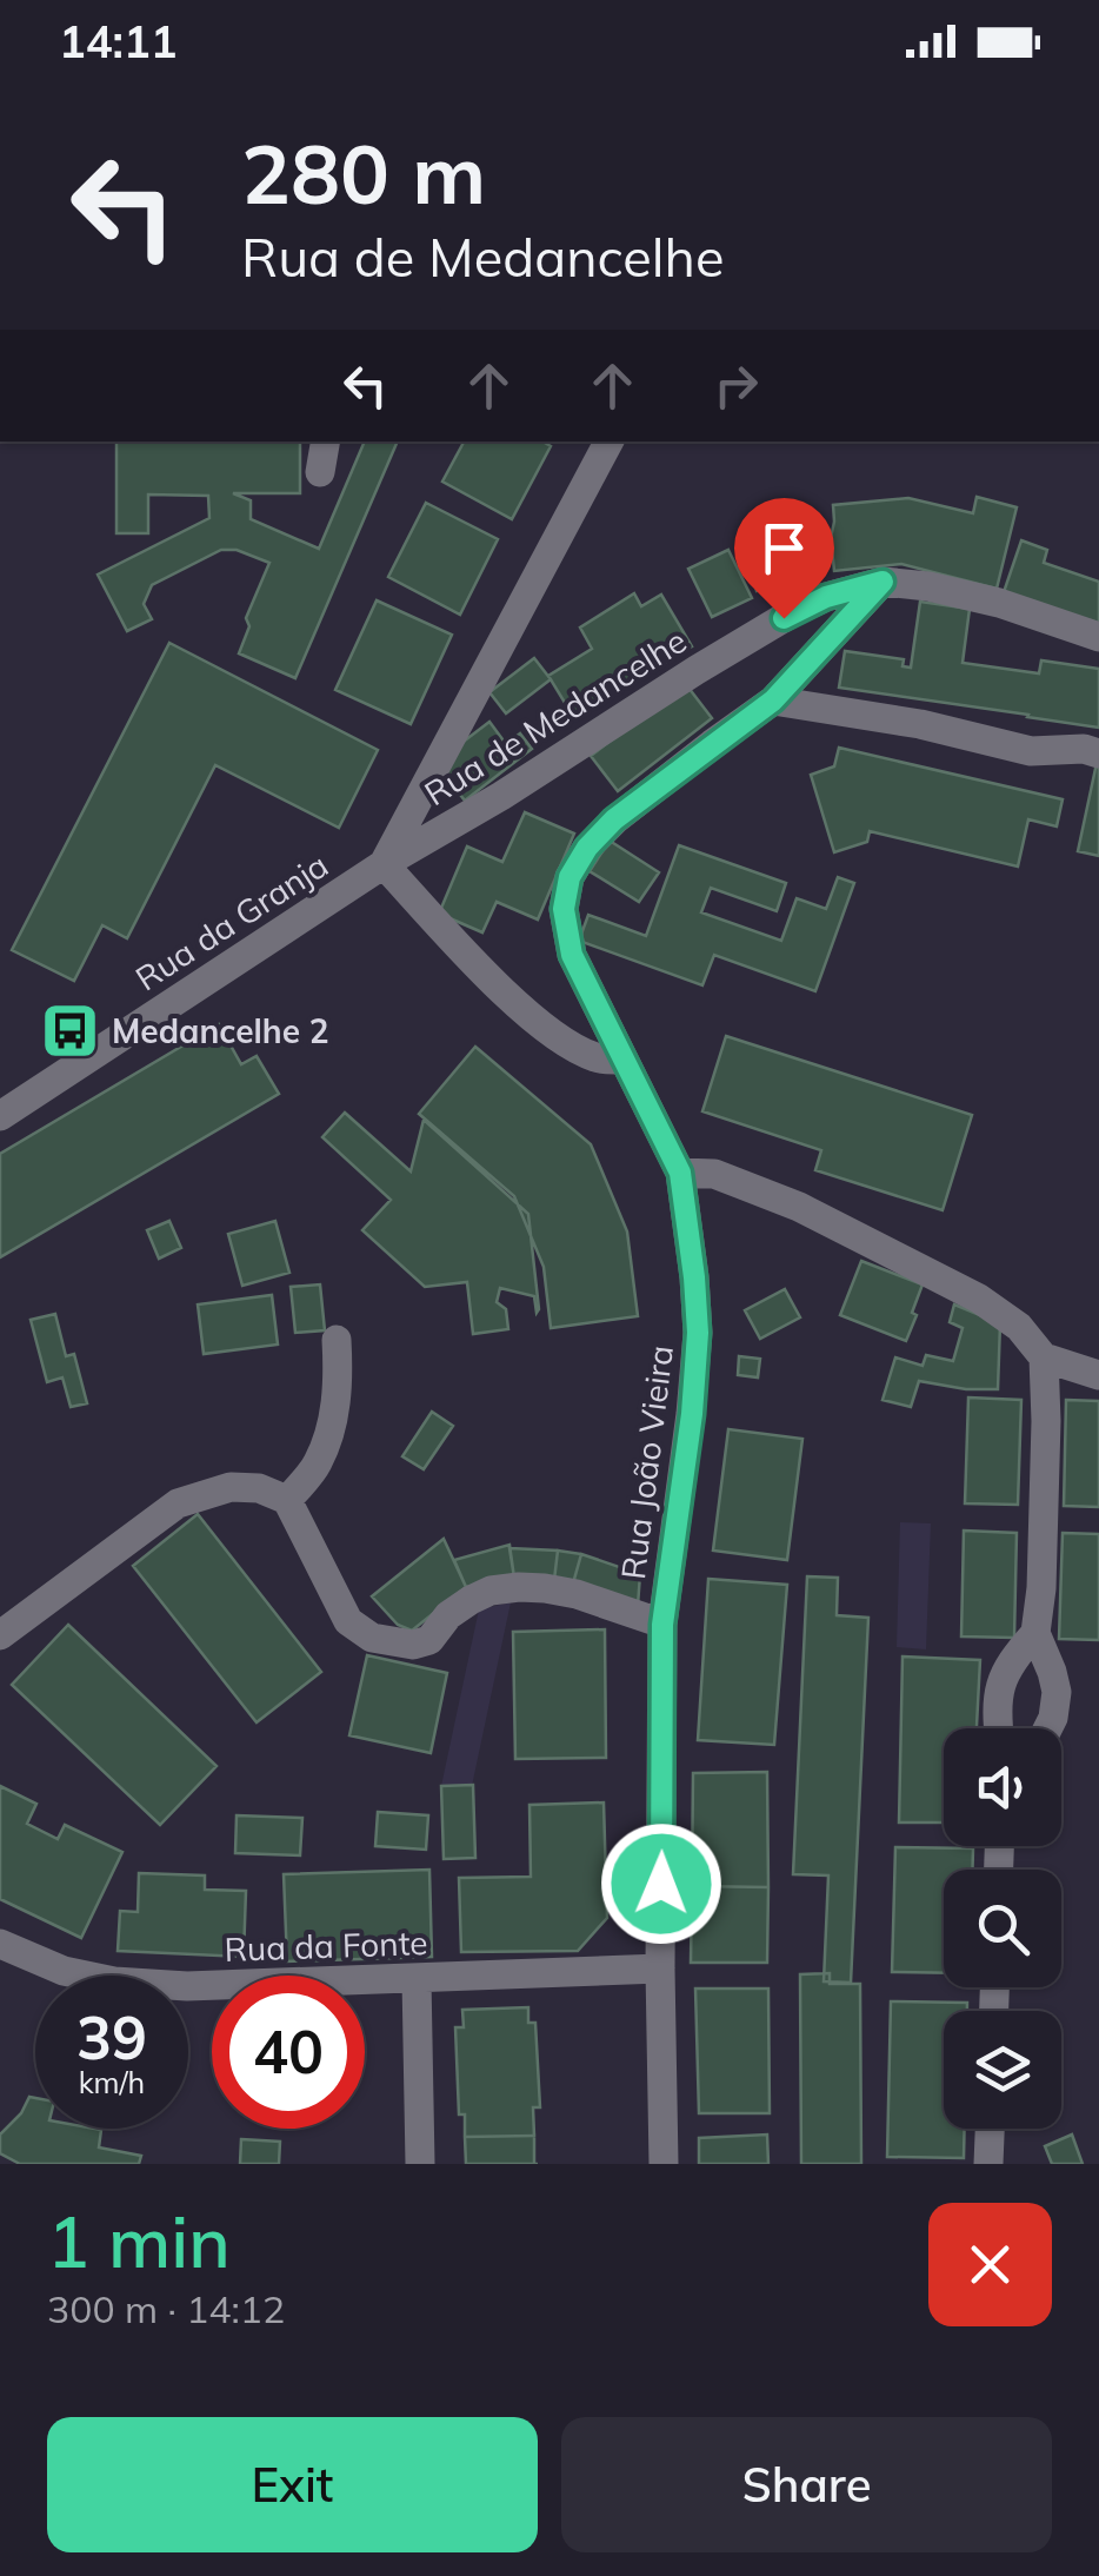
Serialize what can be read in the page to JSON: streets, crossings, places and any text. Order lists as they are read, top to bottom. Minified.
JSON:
{"streets":{"street":["Rua de Medancelhe","Rua da Granja","Rua João Vieira","Rua da Fonte"]},"crossings":[["Rua de Medancelhe","Rua da Granja"],["Rua de Medancelhe","Rua João Vieira"],["Rua João Vieira","Rua da Fonte"]],"places":{"bus stop":["Medancelhe 2"]},"page":{"status":"14:11","turn":["280 m","Rua de Medancelhe"],"speed":"39 km/h","limit":"40","heading":["1 min","300 m · 14:12"],"buttons":["Exit","Share"]}}
